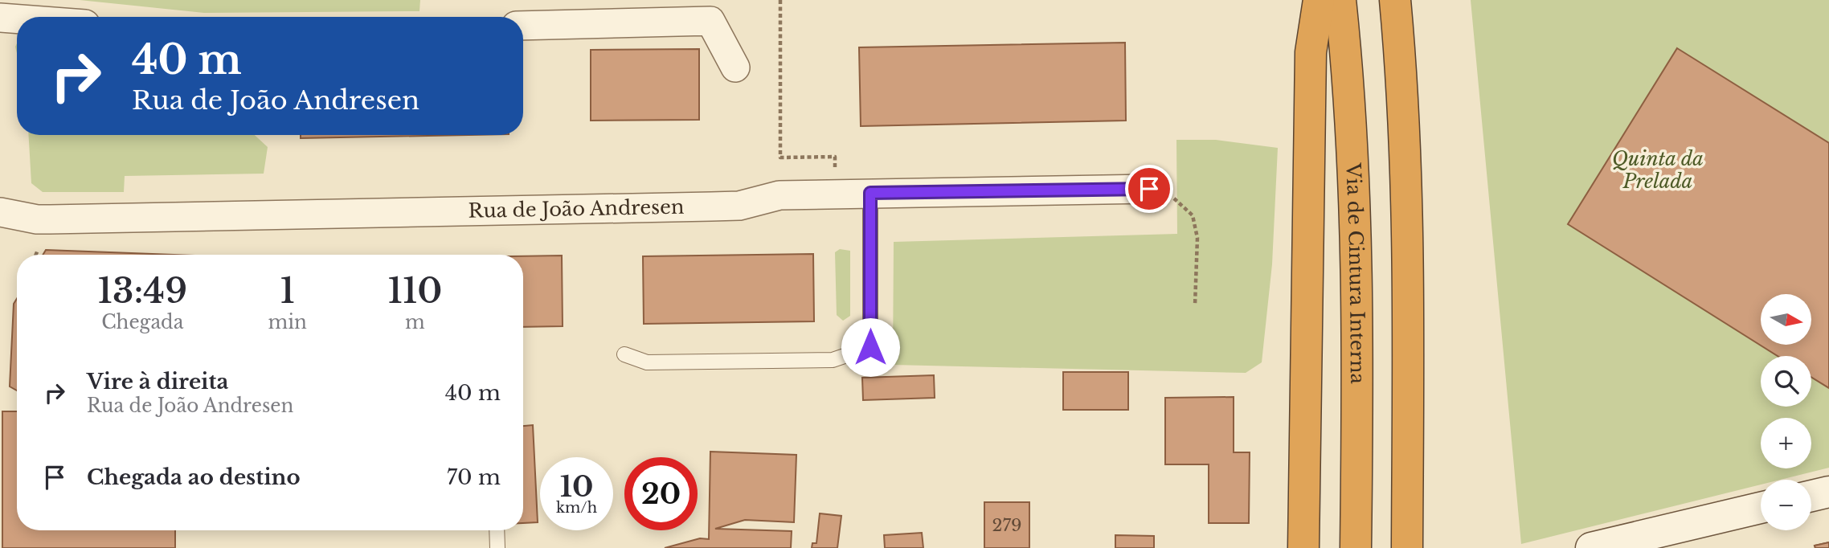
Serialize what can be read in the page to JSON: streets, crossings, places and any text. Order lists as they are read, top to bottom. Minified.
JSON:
{"streets":{"highway":["Via de Cintura Interna"],"street":["Rua de João Andresen"]},"parks":["Quinta da Prelada"],"house_numbers":["279"],"north":"right","page":{"turn":["40 m","Rua de João Andresen"],"eta":["13:49","Chegada","1","min","110","m"],"map_buttons":["+","−"],"list":[{"name":"Vire à direita","note":"Rua de João Andresen","value":"40 m"},{"name":"Chegada ao destino","value":"70 m"}],"speed":"10 km/h","limit":"20"}}
